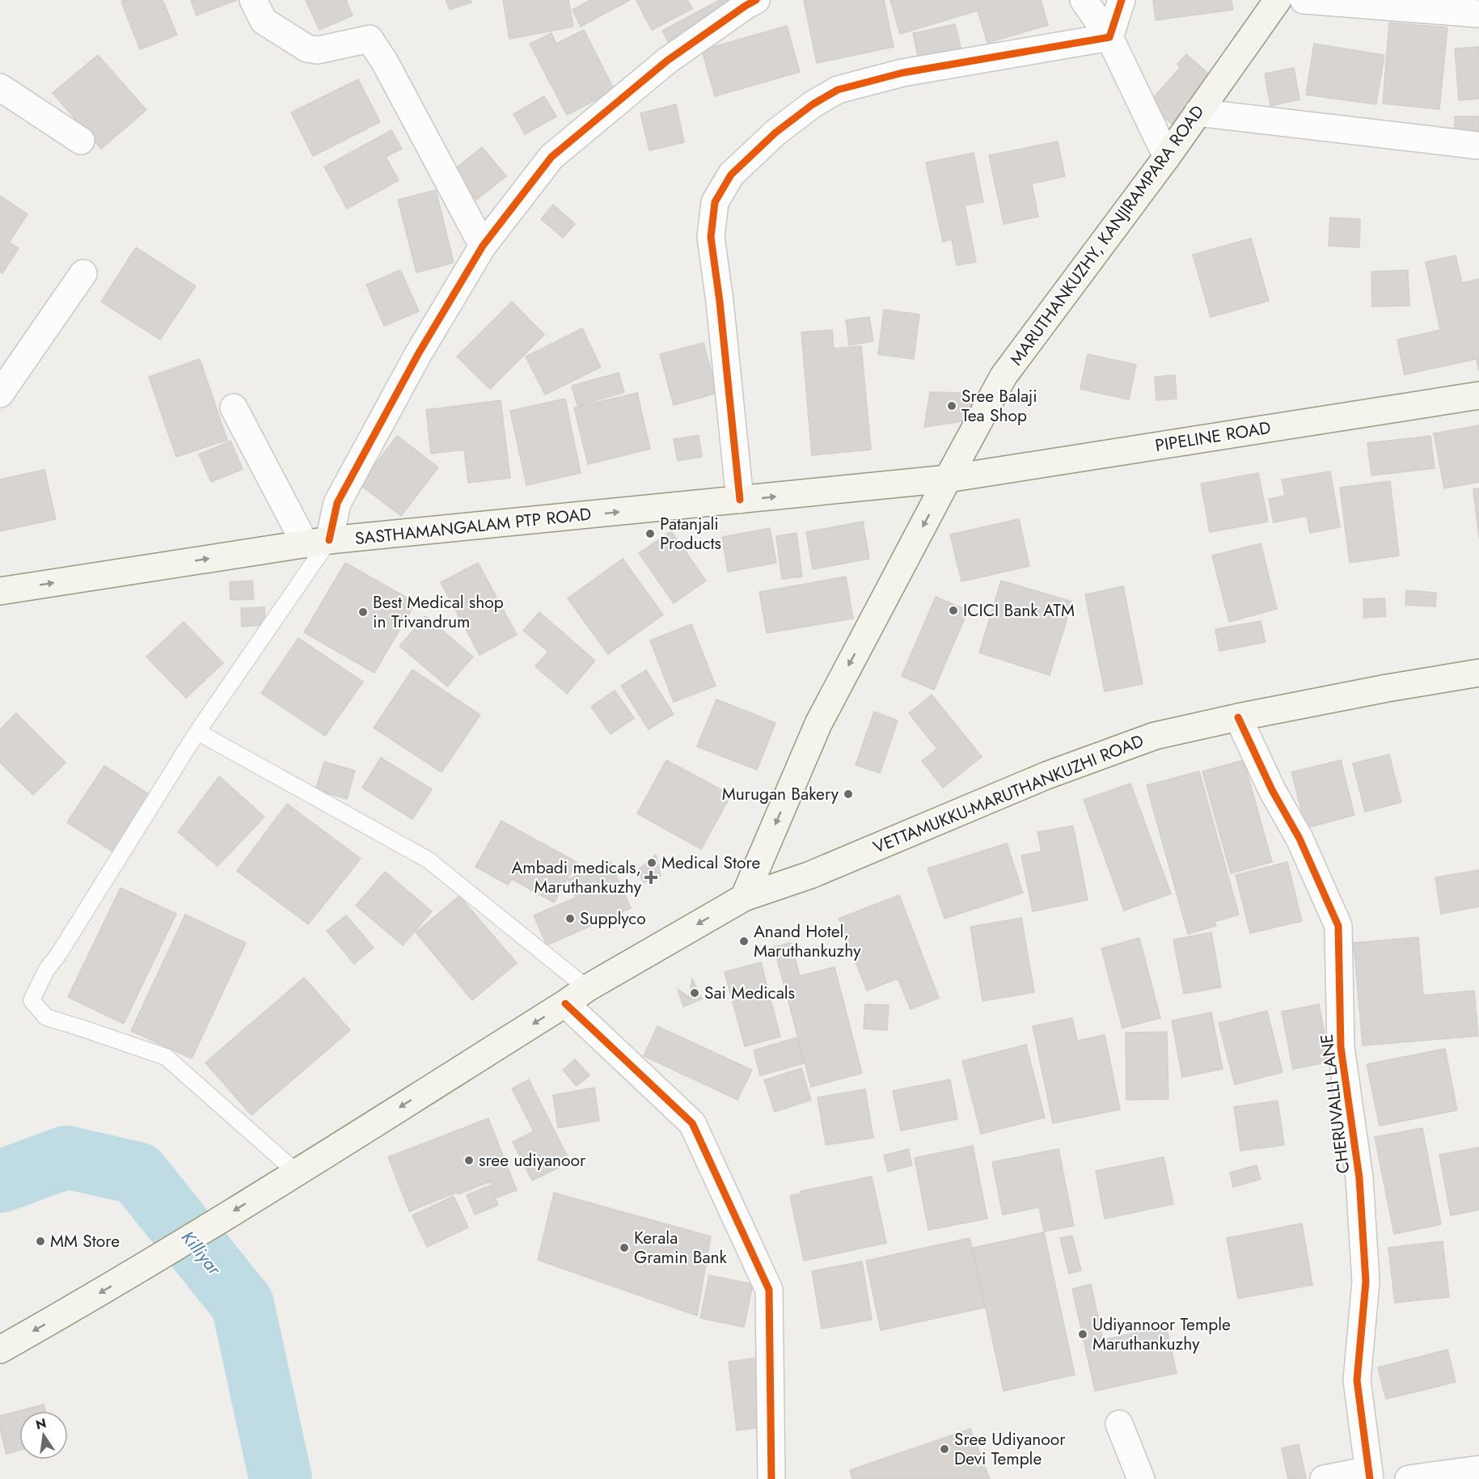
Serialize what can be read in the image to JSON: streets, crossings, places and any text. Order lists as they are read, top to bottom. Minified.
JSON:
{"streets":{"main road":["MARUTHANKUZHY, KANJIRAMPARA ROAD","PIPELINE ROAD","SASTHAMANGALAM PTP ROAD","VETTAMUKKU-MARUTHANKUZHI ROAD"],"street":["CHERUVALLI LANE"]},"crossings":[["MARUTHANKUZHY, KANJIRAMPARA ROAD","PIPELINE ROAD"],["MARUTHANKUZHY, KANJIRAMPARA ROAD","SASTHAMANGALAM PTP ROAD"],["MARUTHANKUZHY, KANJIRAMPARA ROAD","VETTAMUKKU-MARUTHANKUZHI ROAD"],["PIPELINE ROAD","SASTHAMANGALAM PTP ROAD"],["VETTAMUKKU-MARUTHANKUZHI ROAD","CHERUVALLI LANE"]],"one_way":["MARUTHANKUZHY, KANJIRAMPARA ROAD","SASTHAMANGALAM PTP ROAD","VETTAMUKKU-MARUTHANKUZHI ROAD"],"water":["Killiyar"],"places":{"other":["Sree Balaji Tea Shop","Patanjali Products","ICICI Bank ATM","Best Medical shop in Trivandrum","Murugan Bakery","Medical Store","Supplyco","Anand Hotel, Maruthankuzhy","Sai Medicals","sree udiyanoor","MM Store","Kerala Gramin Bank","Udiyannoor Temple Maruthankuzhy","Sree Udiyanoor Devi Temple"],"health":["Ambadi medicals, Maruthankuzhy"]},"north":"top"}
